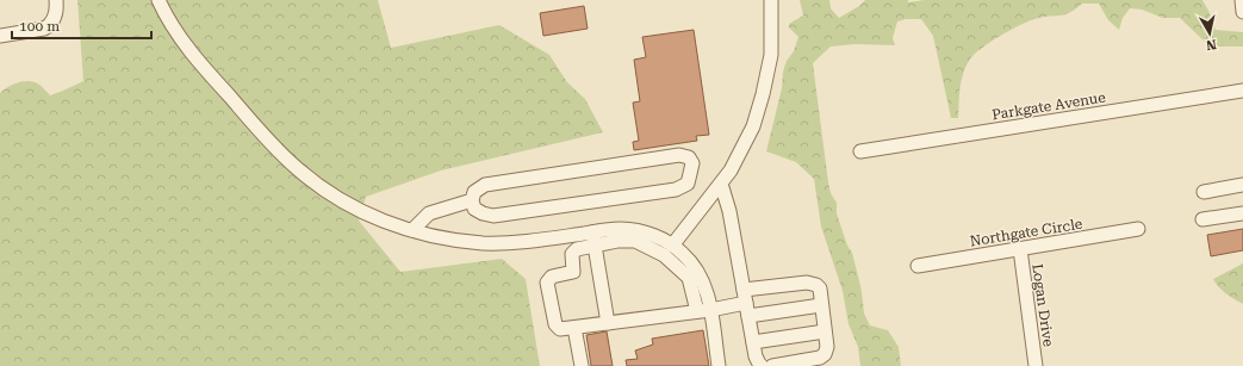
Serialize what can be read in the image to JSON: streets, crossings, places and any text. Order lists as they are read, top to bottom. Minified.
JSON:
{"streets":{"street":["Parkgate Avenue","Northgate Circle","Logan Drive"]},"crossings":[["Northgate Circle","Logan Drive"]],"scale_bar":"100 m","north":"bottom"}
